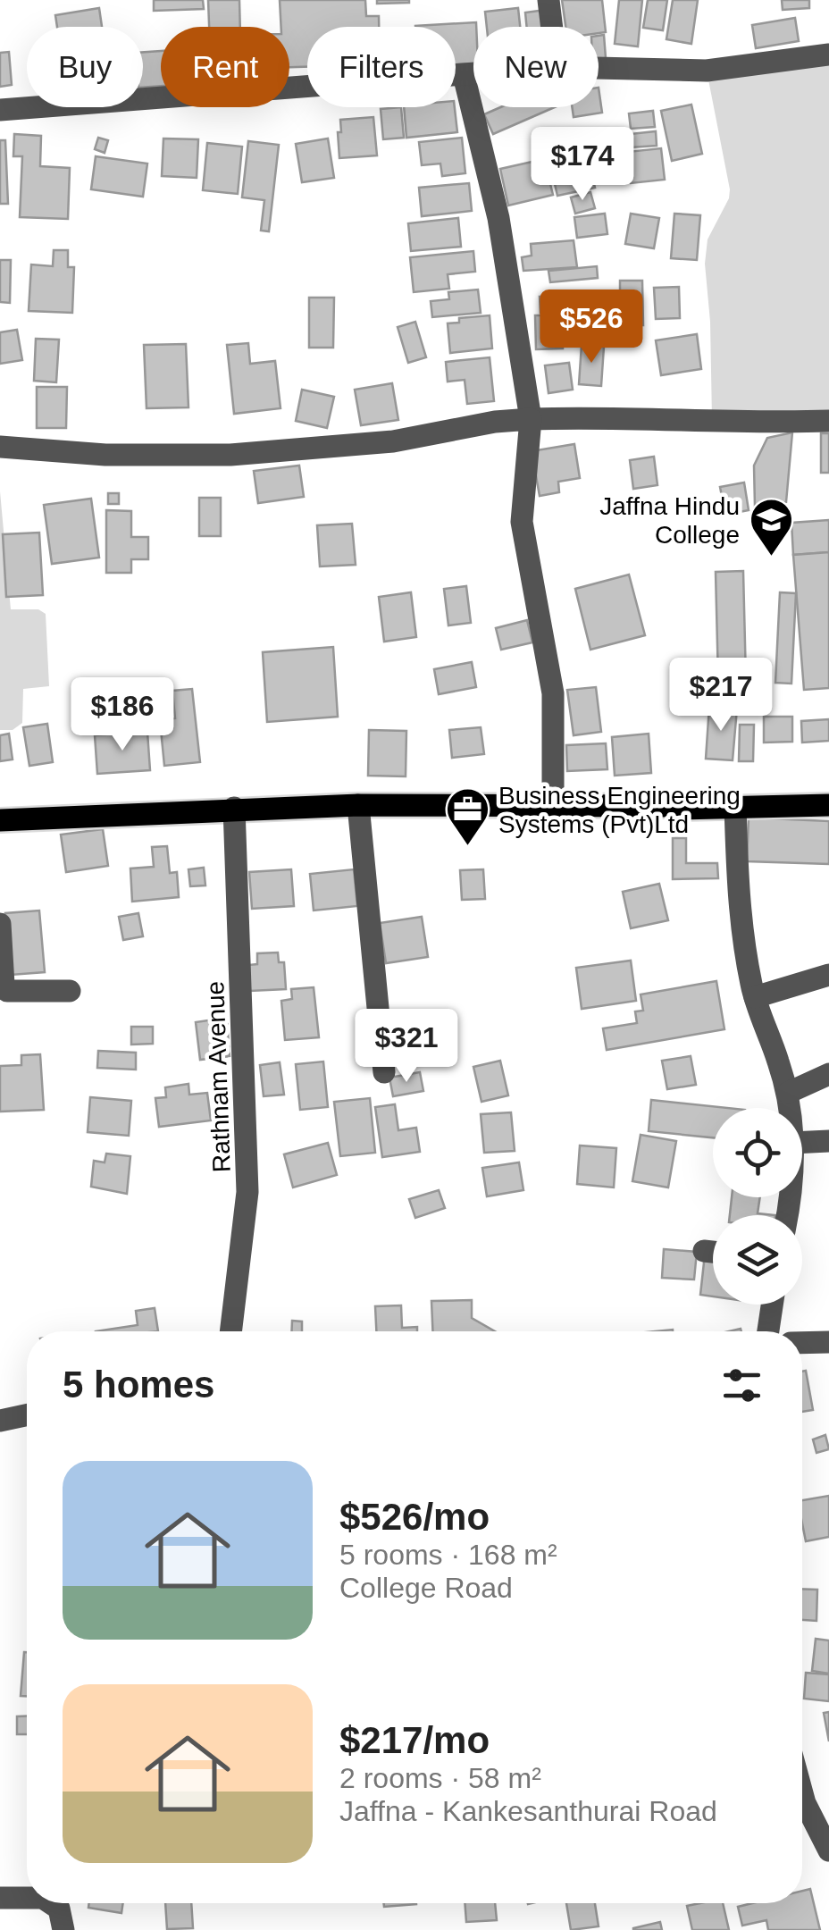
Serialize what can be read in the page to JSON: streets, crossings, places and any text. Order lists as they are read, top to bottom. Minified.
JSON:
{"streets":{"street":["Rathnam Avenue"]},"places":{"school or university":["Jaffna Hindu College"],"office":["Business Engineering Systems (Pvt)Ltd"]},"page":{"chip":["Buy","Rent","Filters","New"],"price":["$174","$526","$217","$186","$321"],"heading":"5 homes","list":[{"name":"$526/mo","note":"5 rooms · 168 m² · College Road"},{"name":"$217/mo","note":"2 rooms · 58 m² · Jaffna - Kankesanthurai Road"}]}}
